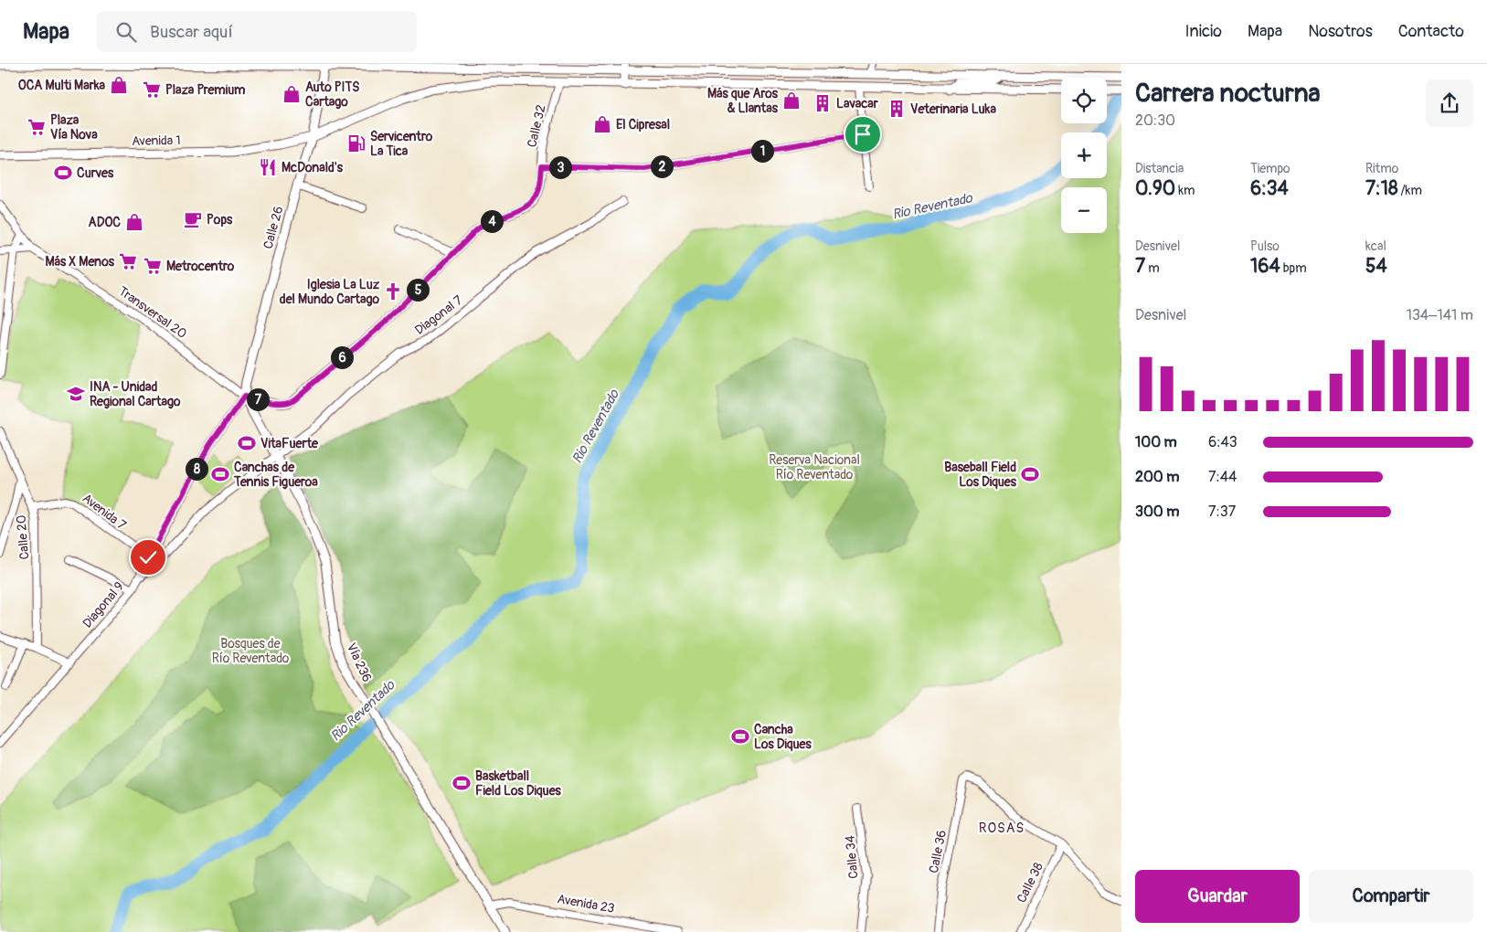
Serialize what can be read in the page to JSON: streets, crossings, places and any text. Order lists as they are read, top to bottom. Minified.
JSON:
{"streets":{"main road":["Avenida 1","Calle 26","Transversal 20","Vía 236"],"street":["Calle 32","Diagonal 7","Avenida 7","Calle 20","Diagonal 9","Calle 36","Calle 34","Calle 38","Avenida 23"]},"crossings":[["Calle 32","Avenida 1"],["Avenida 1","Calle 26"],["Calle 26","Transversal 20"],["Calle 26","Diagonal 9"],["Transversal 20","Diagonal 7"],["Transversal 20","Diagonal 9"],["Transversal 20","Vía 236"],["Diagonal 7","Avenida 7"],["Diagonal 7","Diagonal 9"],["Diagonal 7","Vía 236"],["Avenida 7","Calle 20"],["Avenida 7","Diagonal 9"],["Vía 236","Avenida 23"],["Calle 36","Calle 38"]],"districts":["ROSAS"],"water":["Rio Reventado"],"parks":["Reserva Nacional Río Reventado","Bosques de Río Reventado"],"places":{"shop":["OCA Multi Marka","Auto PITS Cartago","Más que Aros & Llantas","El Cipresal","ADOC"],"supermarket":["Plaza Premium","Plaza Vía Nova","Más X Menos","Metrocentro"],"building":["Lavacar","Veterinaria Luka"],"fuel station":["Servicentro La Tica"],"restaurant":["McDonald's"],"sports":["Curves","VitaFuerte","Canchas de Tennis Figueroa","Baseball Field Los Diques","Cancha Los Diques","Basketball Field Los Diques"],"cafe":["Pops"],"church":["Iglesia La Luz del Mundo Cartago"],"school or university":["INA - Unidad Regional Cartago"]},"page":{"header":"Mapa","search":"Buscar aquí","nav":["Inicio","Mapa","Nosotros","Contacto"],"heading":["Carrera nocturna","20:30"],"map_buttons":["+","−"],"pins":["1","2","3","4","5","6","7","8"],"stats":[["Distancia","0.90 km"],["Tiempo","6:34"],["Ritmo","7:18 /km"],["Desnivel","7 m"],["Pulso","164 bpm"],["kcal","54"]],"chart":["Desnivel","134–141 m"],"list":[{"name":"100 m","note":"6:43"},{"name":"200 m","note":"7:44"},{"name":"300 m","note":"7:37"}],"buttons":["Guardar","Compartir"]}}
